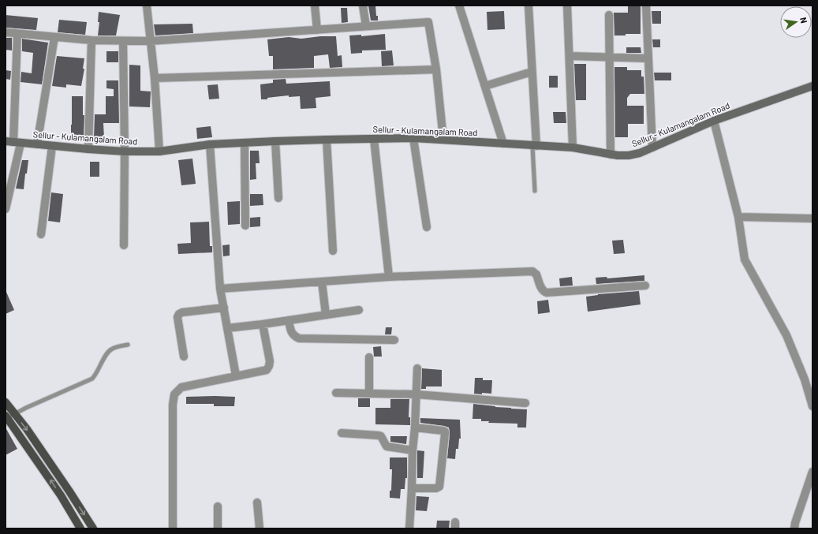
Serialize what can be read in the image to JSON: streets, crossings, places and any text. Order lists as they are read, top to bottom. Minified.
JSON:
{"streets":{"main road":["Sellur - Kulamangalam Road"]},"north":"right"}
